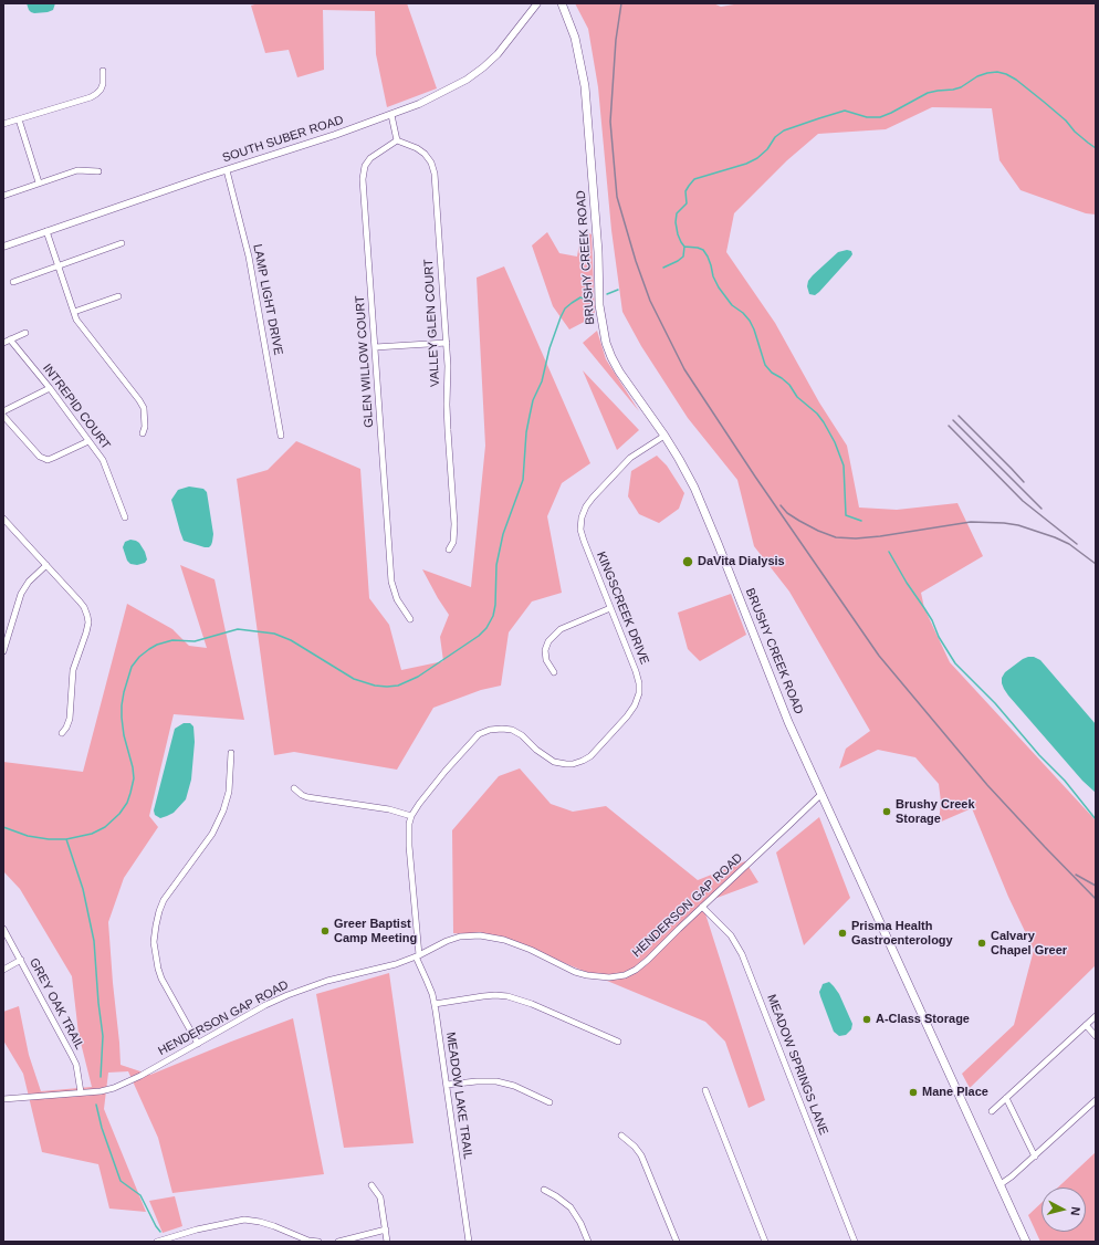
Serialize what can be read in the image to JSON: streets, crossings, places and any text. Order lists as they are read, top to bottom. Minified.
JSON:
{"streets":{"main road":["BRUSHY CREEK ROAD"],"street":["SOUTH SUBER ROAD","LAMP LIGHT DRIVE","VALLEY GLEN COURT","GLEN WILLOW COURT","INTREPID COURT","KINGSCREEK DRIVE","HENDERSON GAP ROAD","GREY OAK TRAIL","MEADOW SPRINGS LANE","MEADOW LAKE TRAIL"]},"crossings":[["SOUTH SUBER ROAD","LAMP LIGHT DRIVE"],["BRUSHY CREEK ROAD","KINGSCREEK DRIVE"],["BRUSHY CREEK ROAD","HENDERSON GAP ROAD"],["VALLEY GLEN COURT","GLEN WILLOW COURT"],["KINGSCREEK DRIVE","HENDERSON GAP ROAD"],["KINGSCREEK DRIVE","MEADOW LAKE TRAIL"],["HENDERSON GAP ROAD","GREY OAK TRAIL"],["HENDERSON GAP ROAD","MEADOW SPRINGS LANE"],["HENDERSON GAP ROAD","MEADOW LAKE TRAIL"]],"places":["DaVita Dialysis","Brushy Creek Storage","Greer Baptist Camp Meeting","Prisma Health Gastroenterology","Calvary Chapel Greer","A-Class Storage","Mane Place"],"north":"right"}
